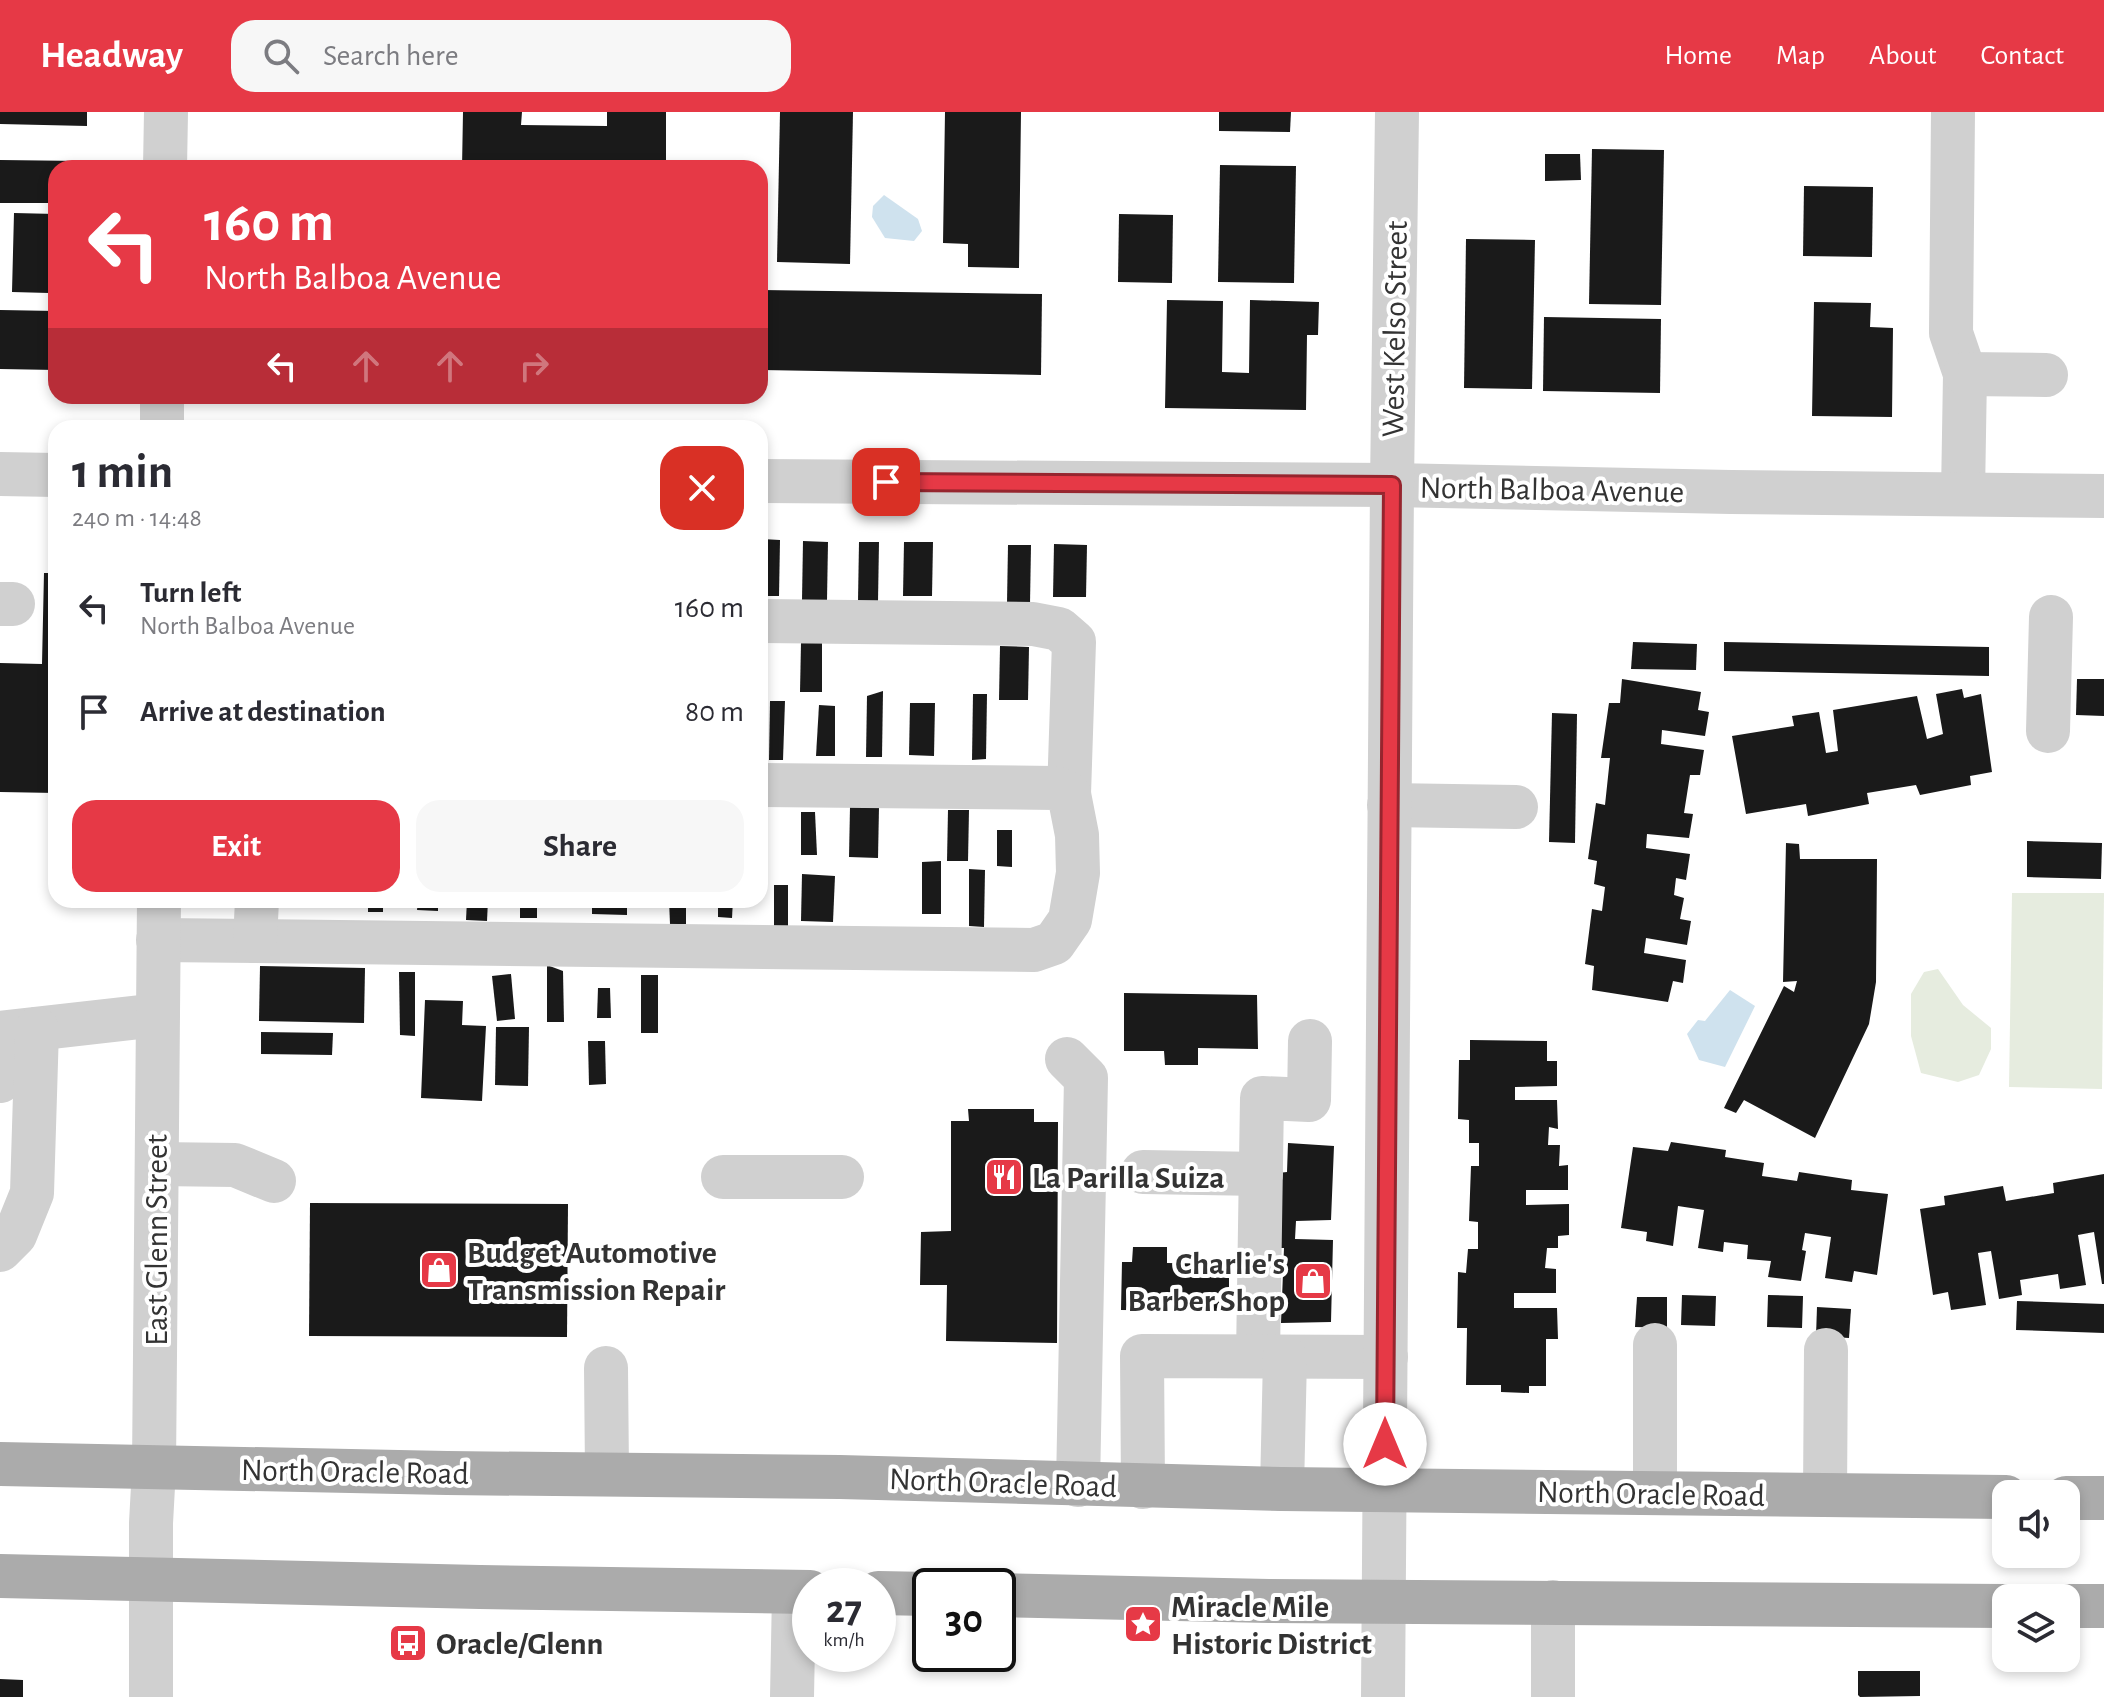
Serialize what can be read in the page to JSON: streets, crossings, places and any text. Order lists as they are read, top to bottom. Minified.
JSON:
{"streets":{"main road":["North Oracle Road"],"street":["West Kelso Street","North Balboa Avenue","East Glenn Street"]},"crossings":[["West Kelso Street","North Balboa Avenue"],["West Kelso Street","North Oracle Road"],["East Glenn Street","North Oracle Road"]],"places":{"restaurant":["La Parilla Suiza"],"shop":["Budget Automotive Transmission Repair","Charlie's Barber Shop"],"place":["Miracle Mile Historic District"],"bus stop":["Oracle/Glenn"]},"page":{"header":"Headway","search":"Search here","nav":["Home","Map","About","Contact"],"turn":["160 m","North Balboa Avenue"],"heading":["1 min","240 m · 14:48"],"list":[{"name":"Turn left","note":"North Balboa Avenue","value":"160 m"},{"name":"Arrive at destination","value":"80 m"}],"buttons":["Exit","Share"],"speed":"27 km/h","limit":"30"}}
